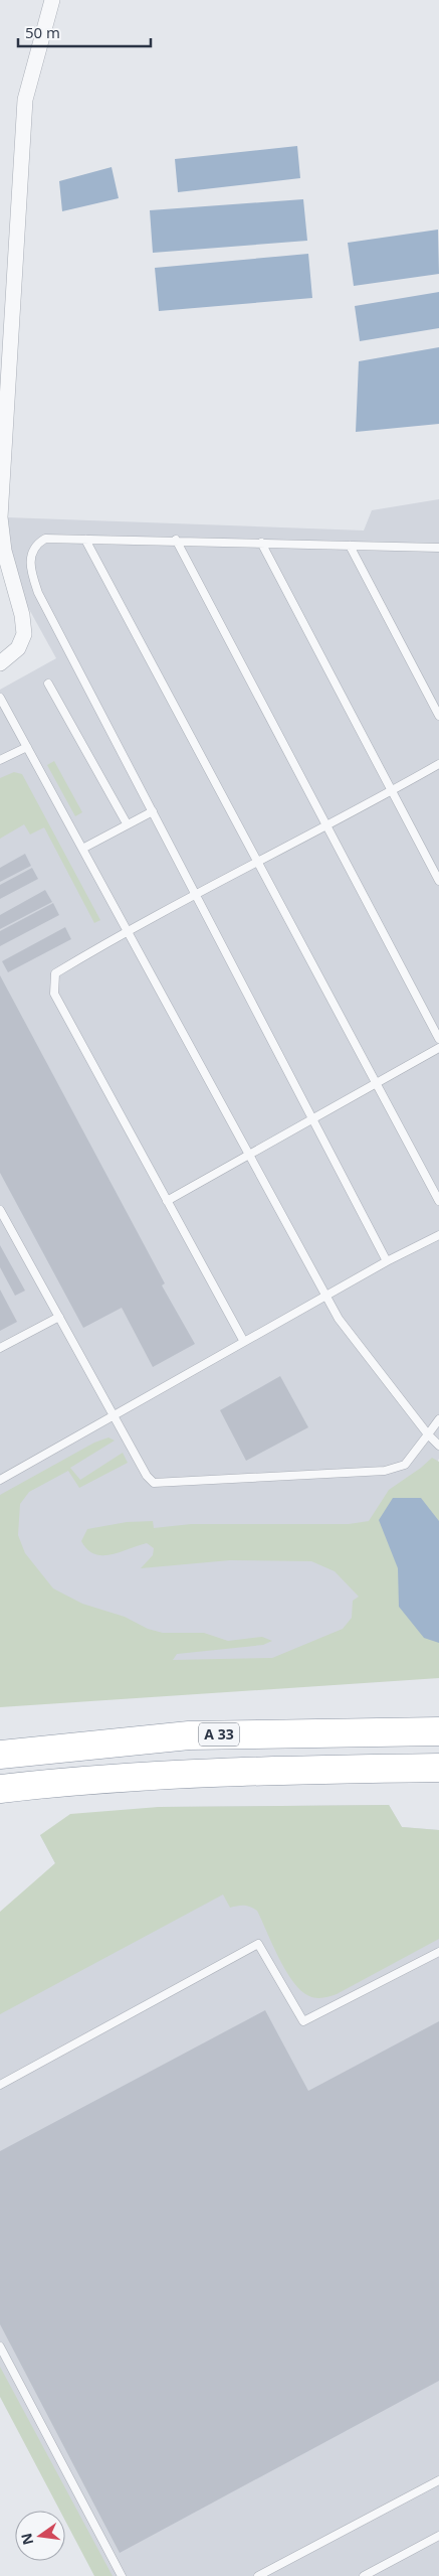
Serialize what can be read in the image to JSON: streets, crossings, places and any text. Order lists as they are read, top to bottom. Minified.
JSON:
{"streets":{"highway":["A 33"]},"scale_bar":"50 m","north":"left"}
